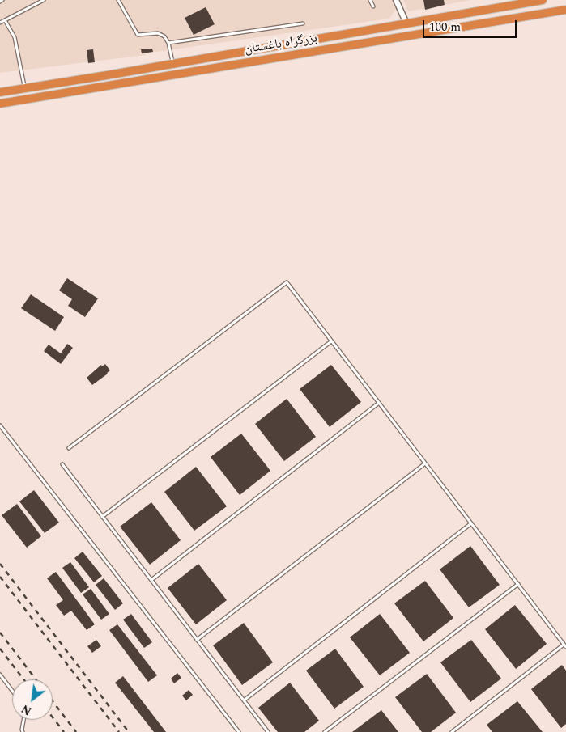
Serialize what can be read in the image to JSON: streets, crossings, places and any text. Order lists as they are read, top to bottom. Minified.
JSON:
{"streets":{"highway":["بزرگراه باغستان"]},"scale_bar":"100 m","north":"bottom left"}
